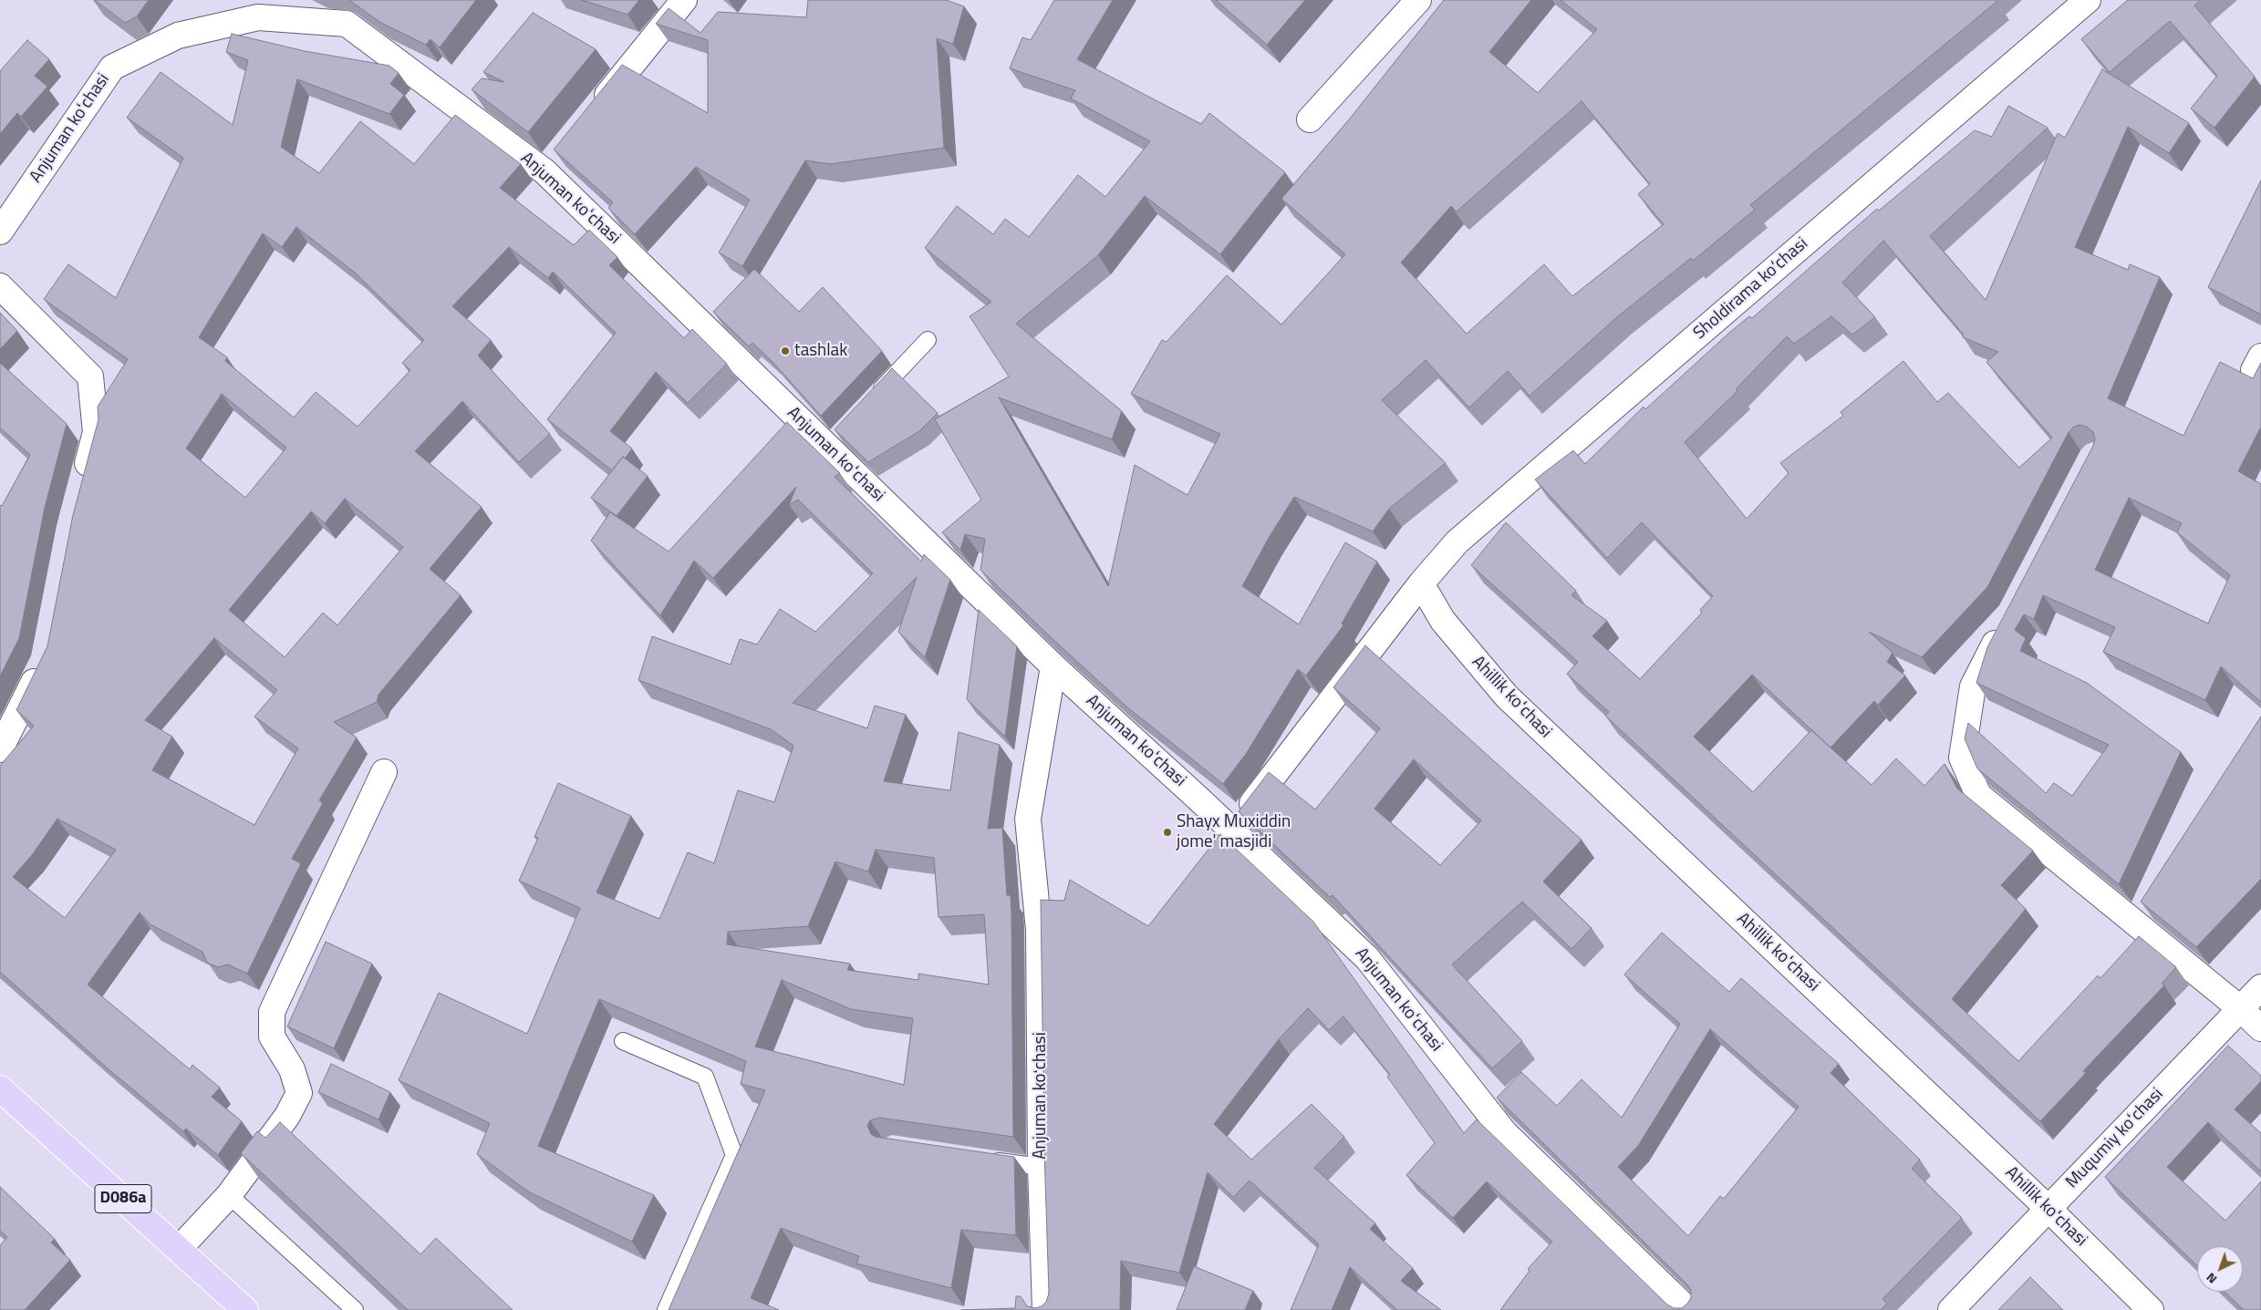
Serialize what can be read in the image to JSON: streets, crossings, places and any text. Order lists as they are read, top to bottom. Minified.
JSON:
{"streets":{"main road":["D086a"],"street":["Anjuman koʻchasi","Sholdirama ko‘chasi","Ahillik koʻchasi","Muqumiy koʻchasi"]},"crossings":[["Anjuman koʻchasi","Sholdirama ko‘chasi"],["Sholdirama ko‘chasi","Ahillik koʻchasi"],["Ahillik koʻchasi","Muqumiy koʻchasi"]],"places":["tashlak","Shayx Muxiddin jome' masjidi"],"north":"bottom left"}
